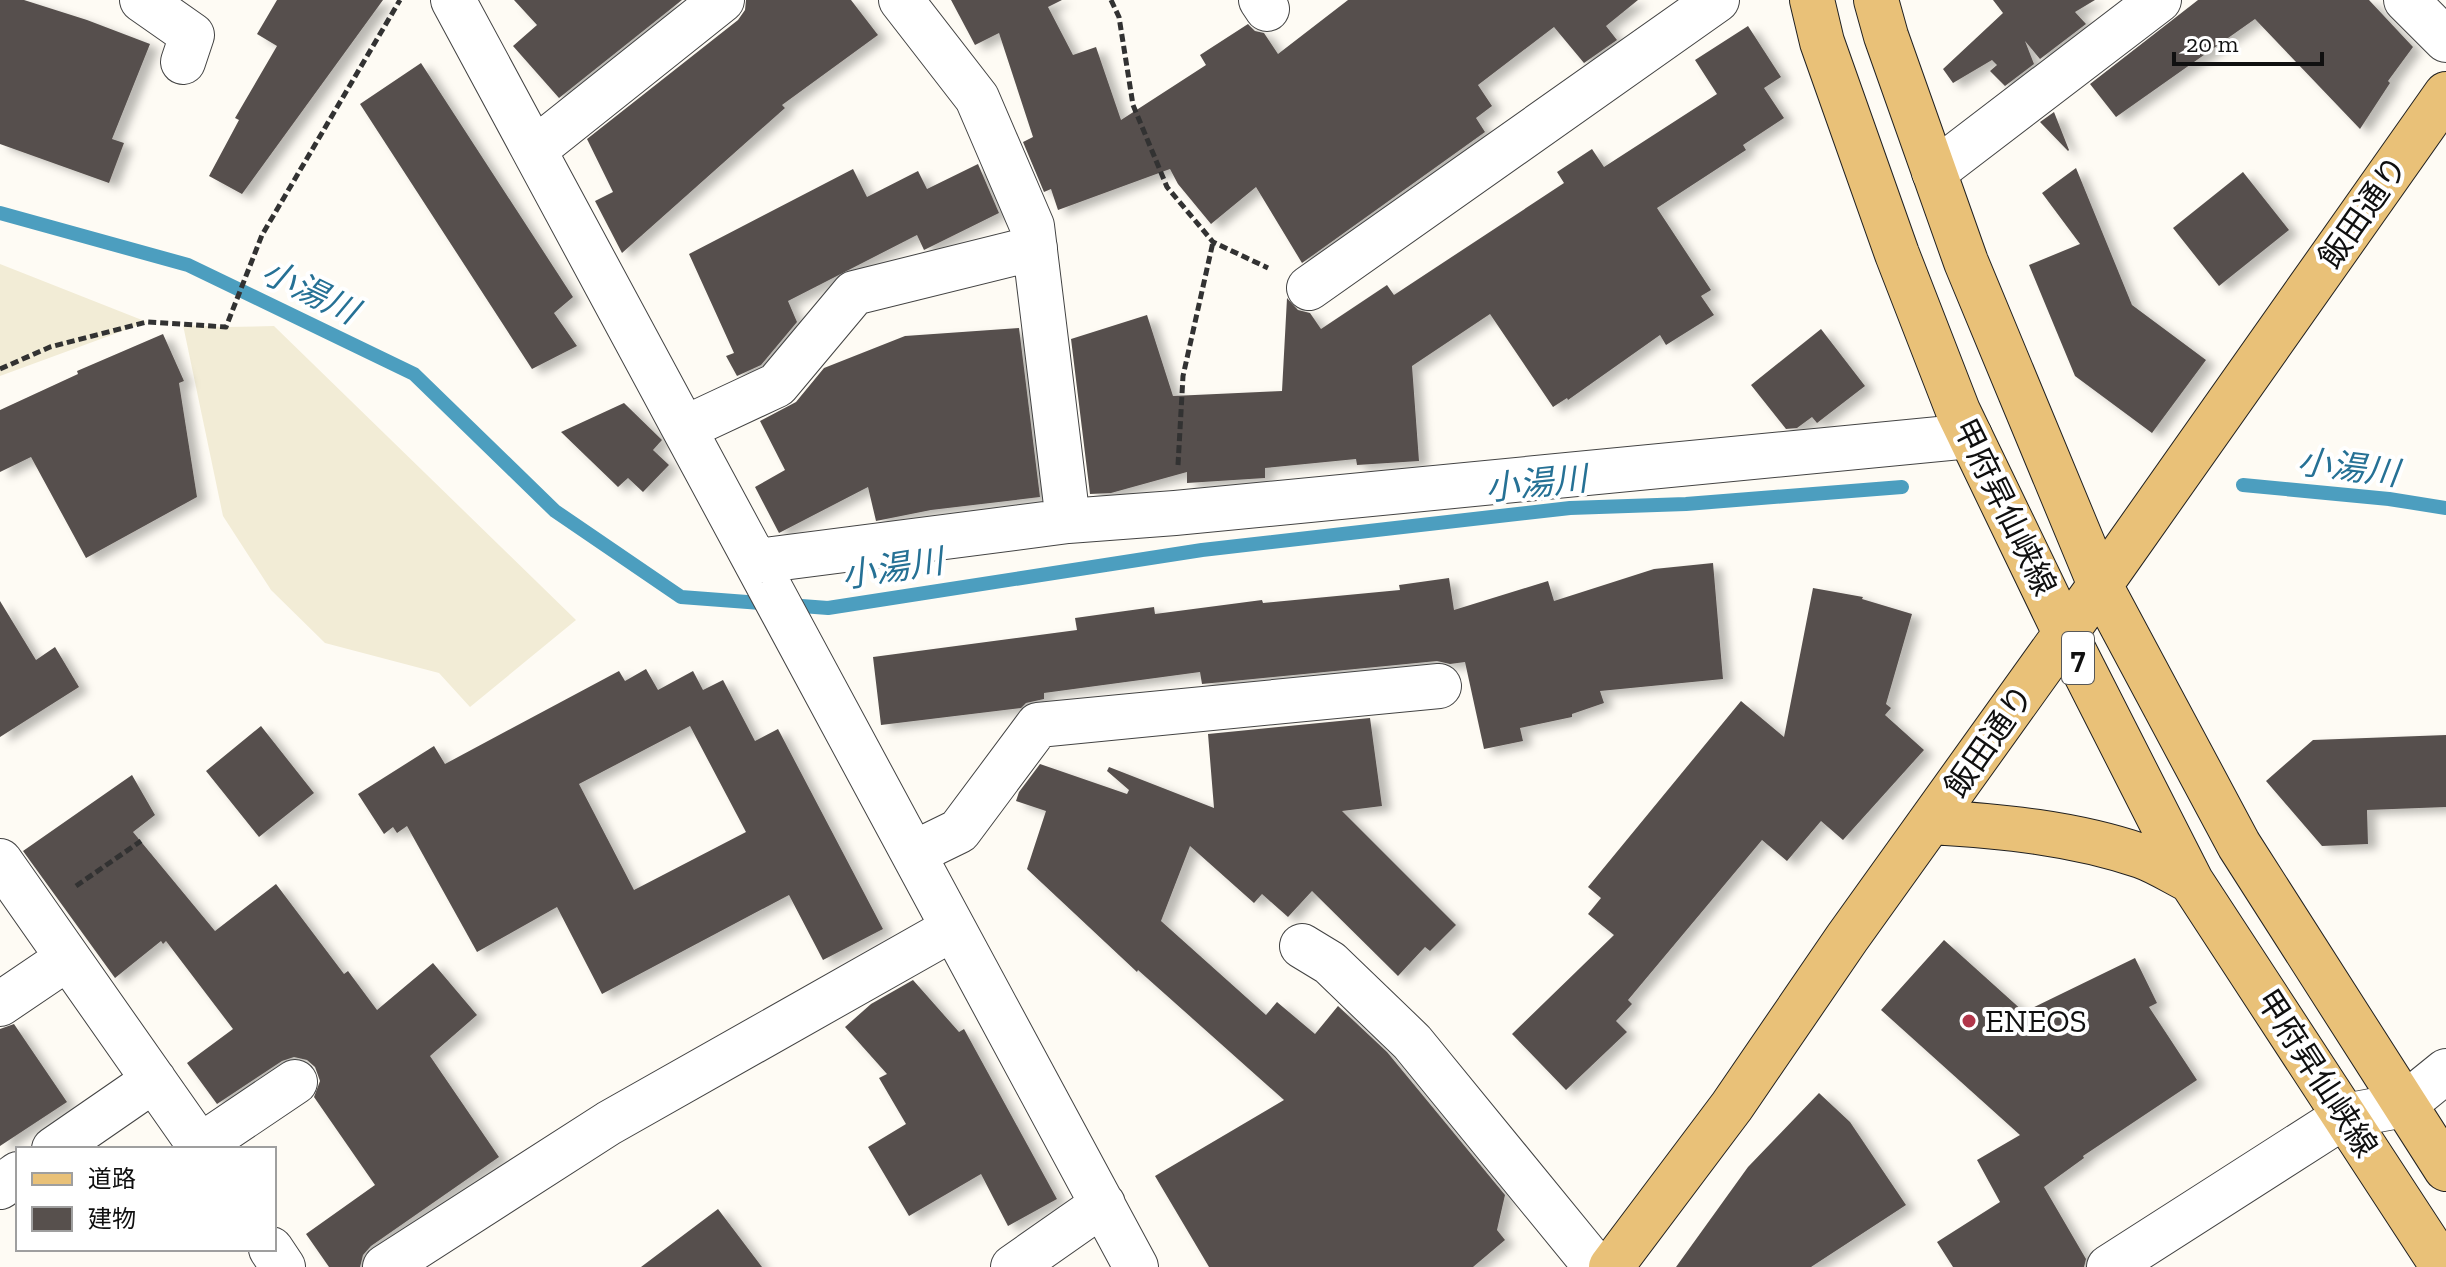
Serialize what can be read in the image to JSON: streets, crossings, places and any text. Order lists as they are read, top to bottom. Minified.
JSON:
{"streets":{"main road":["飯田通り","甲府昇仙峡線","7"]},"crossings":[["飯田通り","甲府昇仙峡線"]],"water":["小湯川"],"places":["ENEOS"],"legend":["道路","建物"],"scale_bar":"20 m"}
